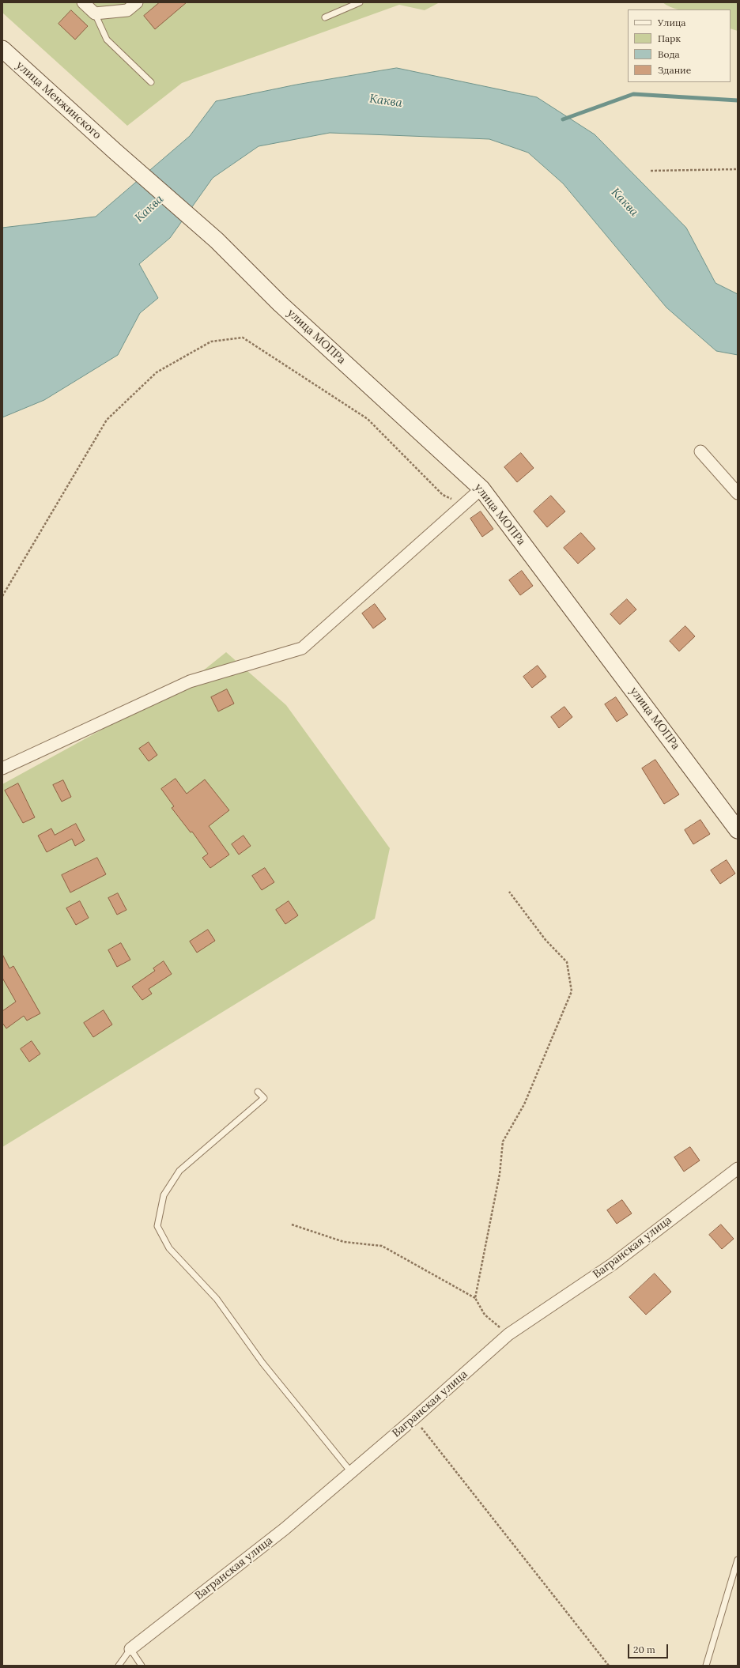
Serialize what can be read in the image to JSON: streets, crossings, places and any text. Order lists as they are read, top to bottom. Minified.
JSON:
{"streets":{"main road":["улица Менжинского","улица МОПРа"],"street":["Вагранская улица"]},"crossings":[["улица Менжинского","улица МОПРа"]],"water":["Каква"],"legend":["Улица","Парк","Вода","Здание"],"scale_bar":"20 m"}
